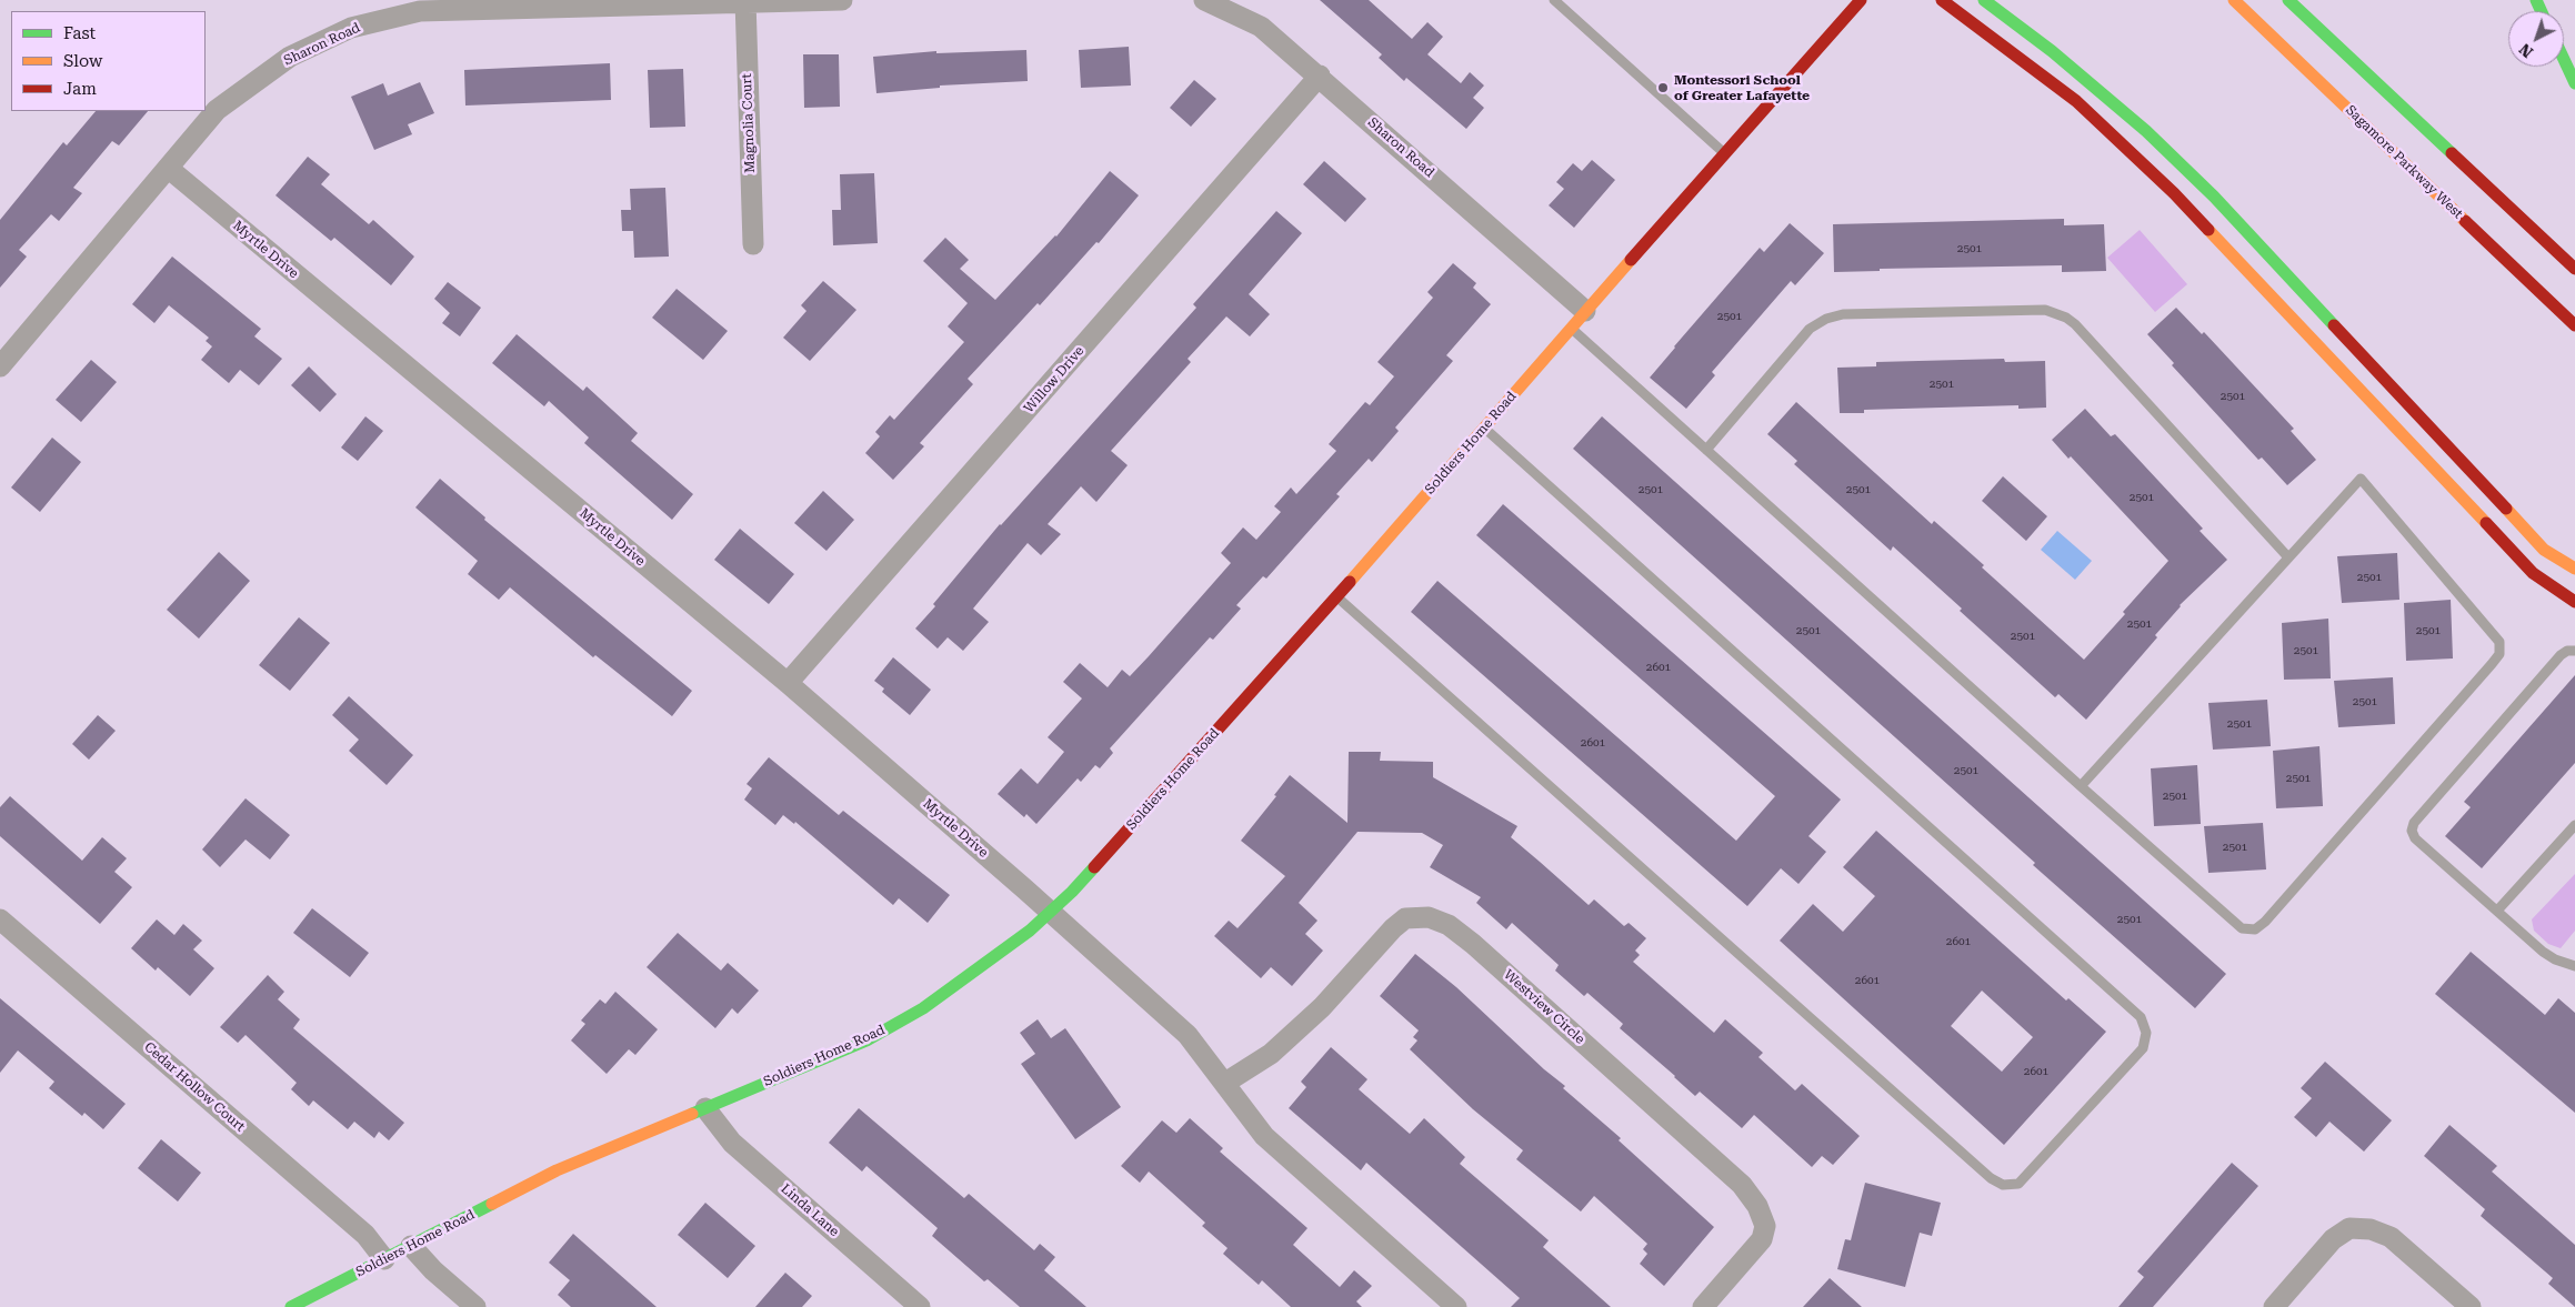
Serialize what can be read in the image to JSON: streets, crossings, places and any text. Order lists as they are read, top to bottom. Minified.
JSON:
{"streets":{"main road":["Sagamore Parkway West","Soldiers Home Road"],"street":["Sharon Road","Magnolia Court","Myrtle Drive","Willow Drive","Westview Circle","Cedar Hollow Court","Linda Lane"]},"crossings":[["Sharon Road","Magnolia Court"],["Sharon Road","Myrtle Drive"],["Sharon Road","Willow Drive"],["Sharon Road","Soldiers Home Road"],["Myrtle Drive","Willow Drive"],["Myrtle Drive","Soldiers Home Road"],["Soldiers Home Road","Cedar Hollow Court"],["Soldiers Home Road","Linda Lane"]],"places":["Montessori School of Greater Lafayette"],"house_numbers":["2501","2501","2501","2501","2501","2501","2501","2501","2501","2501","2501","2501","2501","2601","2501","2501","2601","2501","2501","2501","2501","2501","2601","2601","2601"],"legend":["Fast","Slow","Jam"],"north":"bottom left"}
